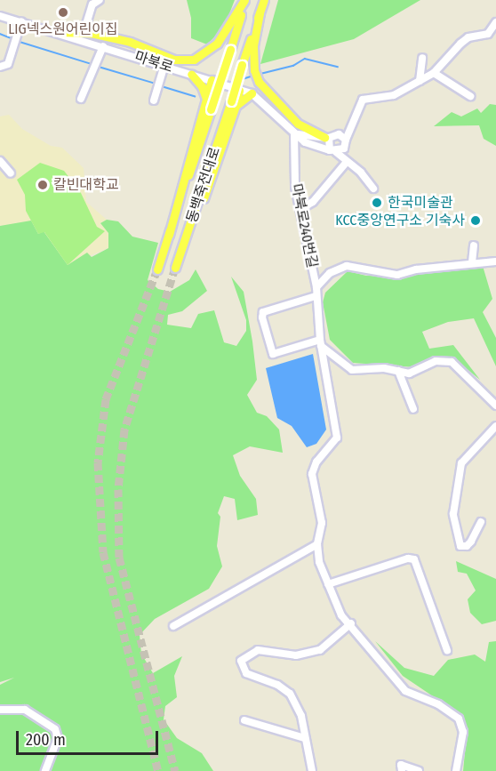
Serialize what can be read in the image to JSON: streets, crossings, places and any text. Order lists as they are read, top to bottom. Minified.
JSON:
{"streets":{"main road":["동백죽전대로"],"street":["마북로","마북로240번길"]},"places":["LIG넥스원어린이집","칼빈대학교","한국미술관","KCC중앙연구소 기숙사"],"scale_bar":"200 m"}
